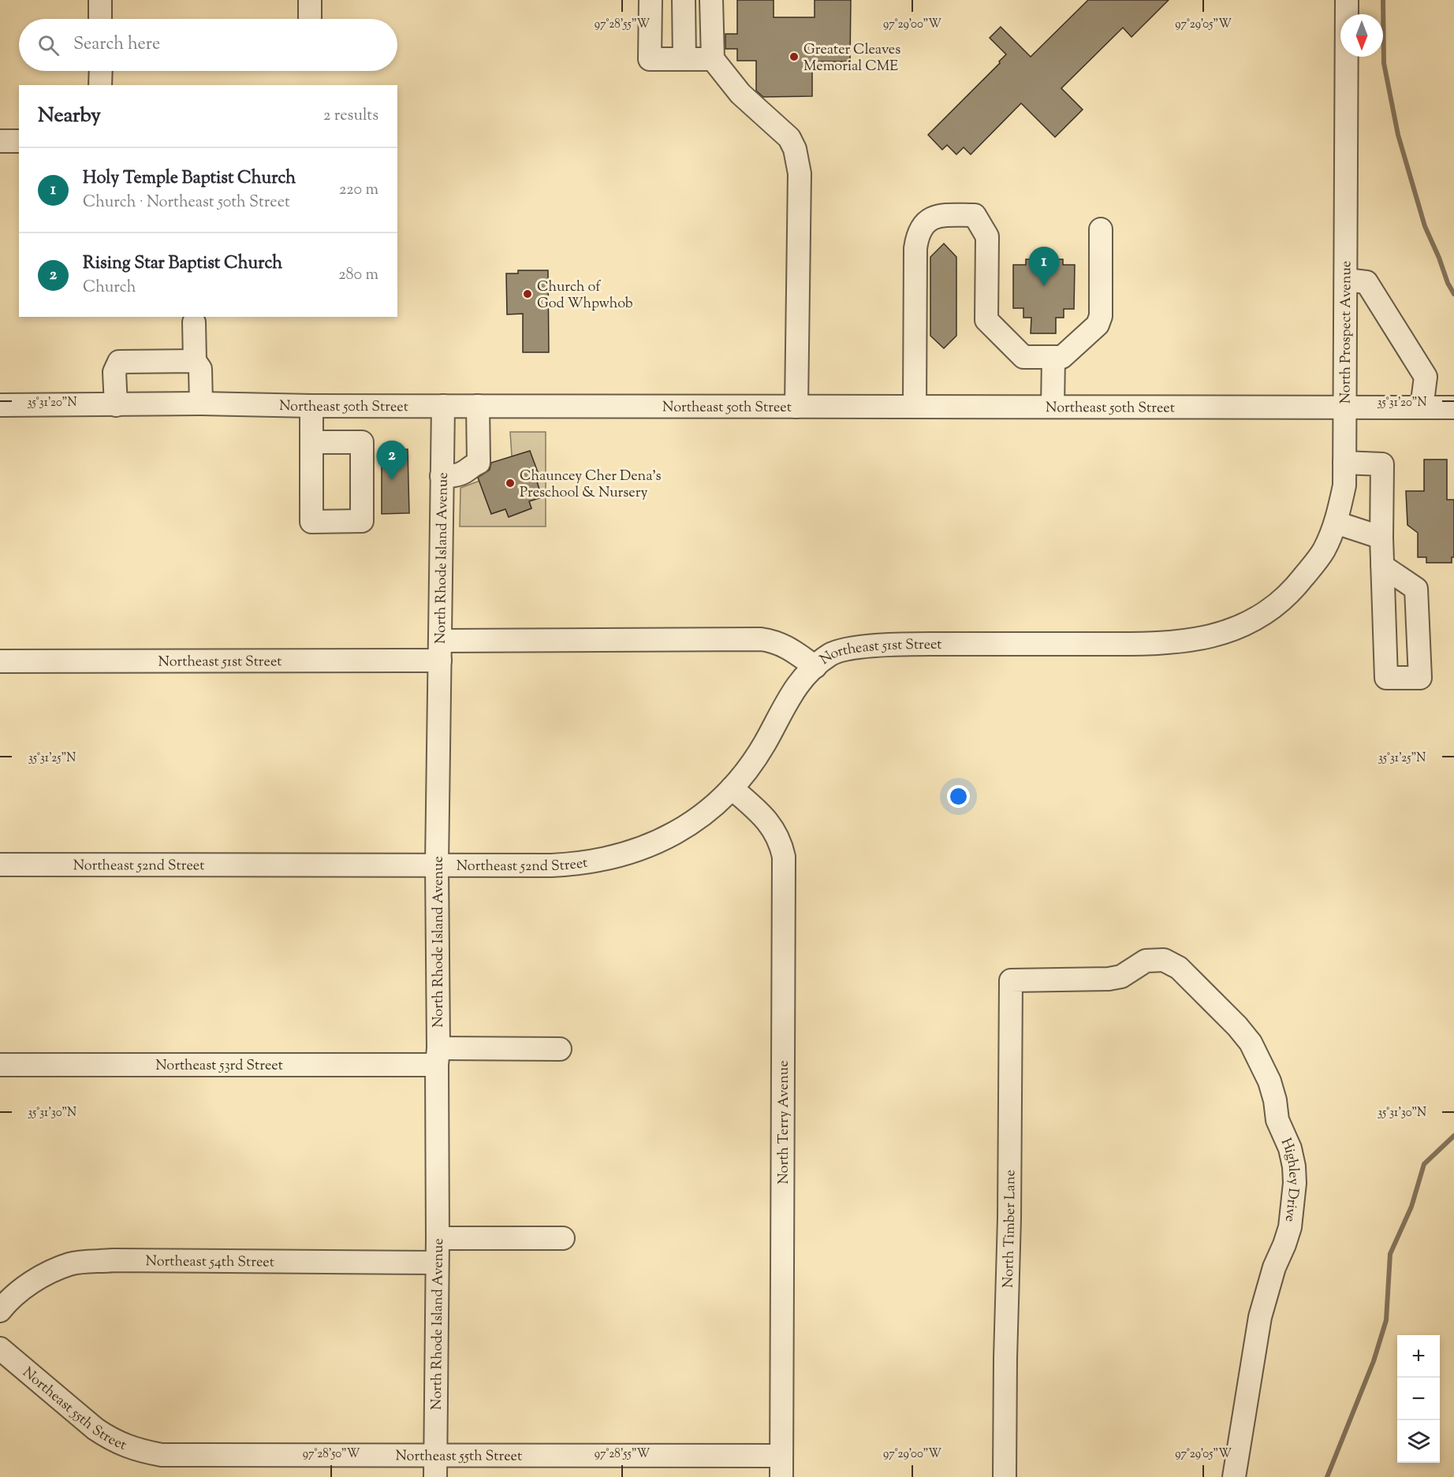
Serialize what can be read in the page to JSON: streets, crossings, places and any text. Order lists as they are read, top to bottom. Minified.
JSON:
{"streets":{"street":["North Prospect Avenue","Northeast 50th Street","North Rhode Island Avenue","Northeast 51st Street","Northeast 52nd Street","Northeast 53rd Street","North Terry Avenue","Highley Drive","North Timber Lane","Northeast 54th Street","Northeast 55th Street"]},"crossings":[["North Prospect Avenue","Northeast 50th Street"],["North Prospect Avenue","Northeast 51st Street"],["Northeast 50th Street","North Rhode Island Avenue"],["North Rhode Island Avenue","Northeast 51st Street"],["North Rhode Island Avenue","Northeast 52nd Street"],["North Rhode Island Avenue","Northeast 53rd Street"],["North Rhode Island Avenue","Northeast 54th Street"],["North Rhode Island Avenue","Northeast 55th Street"],["Northeast 51st Street","Northeast 52nd Street"],["Northeast 52nd Street","North Terry Avenue"],["North Terry Avenue","Northeast 55th Street"],["Highley Drive","North Timber Lane"]],"places":["Greater Cleaves Memorial CME","Church of God Whpwhob","Chauncey Cher Dena's Preschool & Nursery"],"north":"bottom","page":{"search":"Search here","heading":["Nearby","2 results"],"list":[{"mark":"1","name":"Holy Temple Baptist Church","note":"Church · Northeast 50th Street","value":"220 m"},{"mark":"2","name":"Rising Star Baptist Church","note":"Church","value":"280 m"}],"pins":["1","2"],"map_buttons":["+","−"]},"coordinates":["97°28'55\"W","97°29'00\"W","97°29'05\"W","35°31'20\"N","35°31'25\"N","35°31'30\"N","97°28'50\"W"]}
